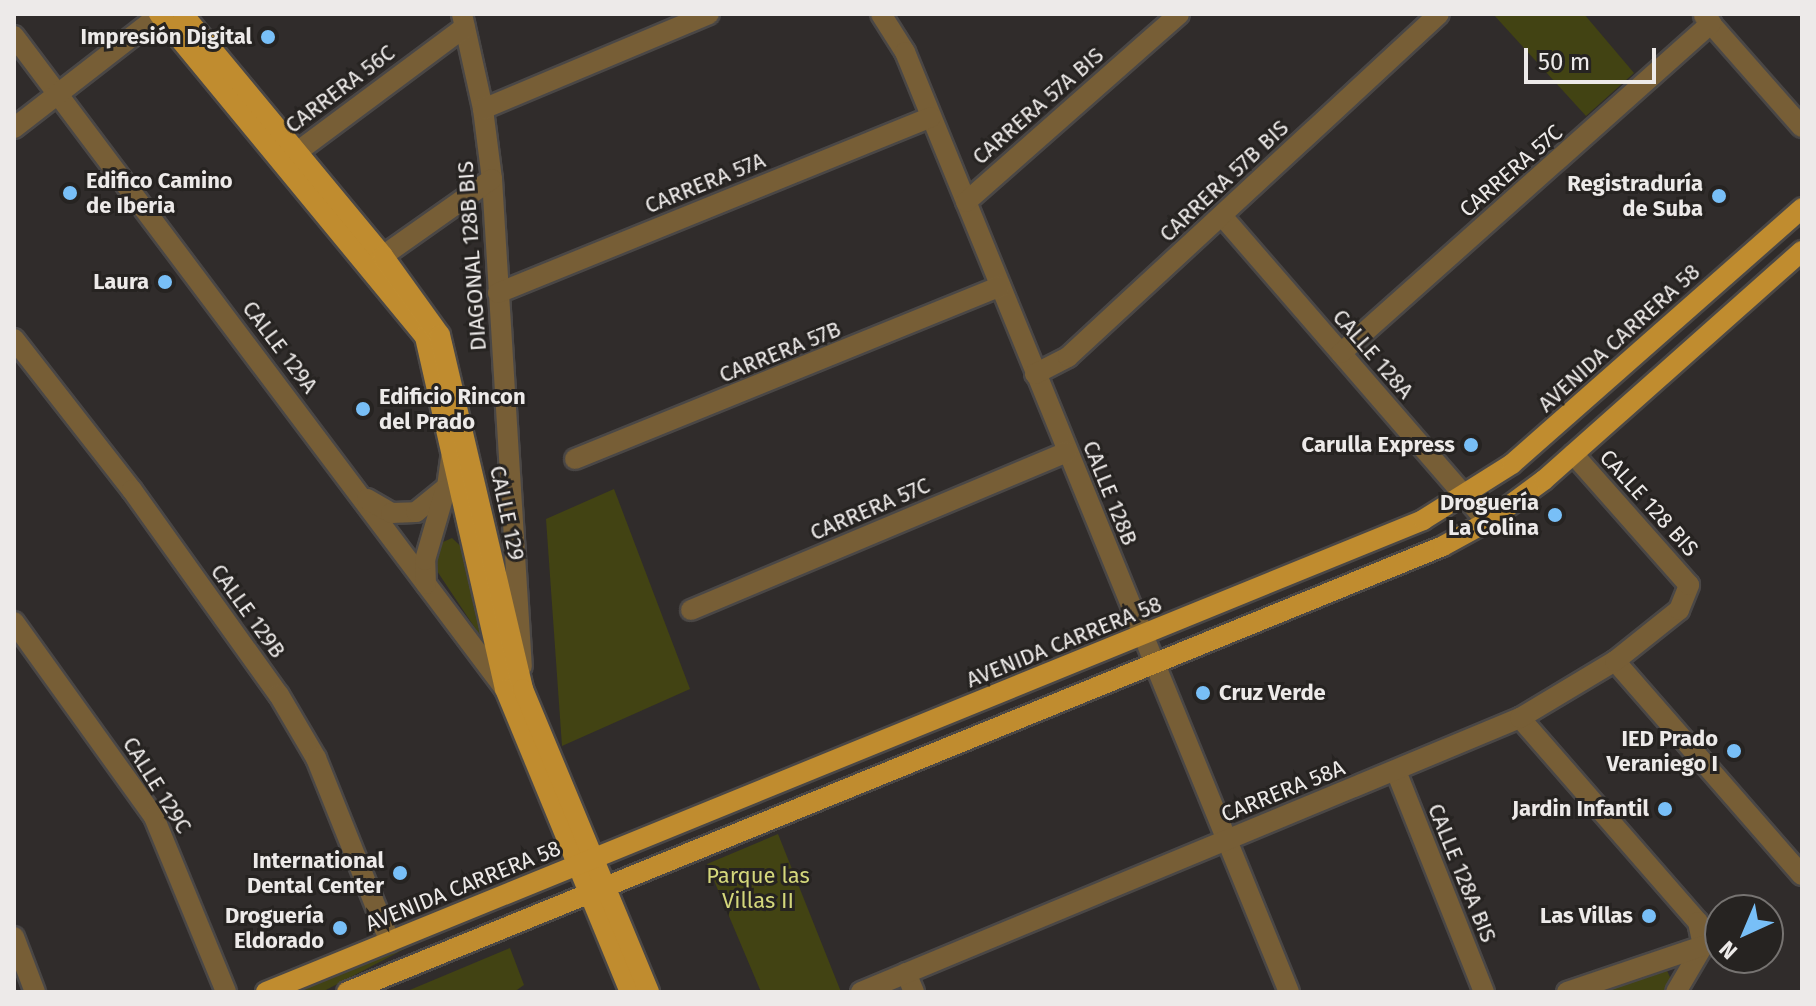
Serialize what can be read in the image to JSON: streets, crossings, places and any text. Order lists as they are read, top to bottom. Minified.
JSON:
{"streets":{"main road":["AVENIDA CARRERA 58","CALLE 129"],"street":["CARRERA 56C","CARRERA 57A BIS","CARRERA 57C","CARRERA 57B BIS","CARRERA 57A","DIAGONAL 128B BIS","CALLE 129A","CARRERA 57B","CALLE 128A","CALLE 128B","CALLE 128 BIS","CALLE 129B","CALLE 129C","CARRERA 58A","CALLE 128A BIS"]},"crossings":[["CARRERA 56C","DIAGONAL 128B BIS"],["CARRERA 56C","CALLE 129"],["CARRERA 57A BIS","CALLE 128B"],["CARRERA 57C","CALLE 128A"],["CARRERA 57C","CALLE 128B"],["CARRERA 57B BIS","CALLE 128A"],["CARRERA 57B BIS","CALLE 128B"],["CARRERA 57A","DIAGONAL 128B BIS"],["CARRERA 57A","CALLE 128B"],["DIAGONAL 128B BIS","CALLE 129A"],["DIAGONAL 128B BIS","CALLE 129"],["AVENIDA CARRERA 58","CALLE 128A"],["AVENIDA CARRERA 58","CALLE 128B"],["AVENIDA CARRERA 58","CALLE 129"],["AVENIDA CARRERA 58","CALLE 129B"],["CALLE 129A","CALLE 129"],["CARRERA 57B","CALLE 128B"],["CALLE 128B","CARRERA 58A"],["CALLE 128 BIS","CARRERA 58A"],["CARRERA 58A","CALLE 128A BIS"]],"parks":["Parque las Villas II"],"places":["Impresión Digital","Edifico Camino de Iberia","Registraduría de Suba","Laura","Edificio Rincon del Prado","Carulla Express","Droguería La Colina","Cruz Verde","IED Prado Veraniego I","Jardin Infantil","International Dental Center","Las Villas","Droguería Eldorado"],"scale_bar":"50 m","north":"bottom left"}
